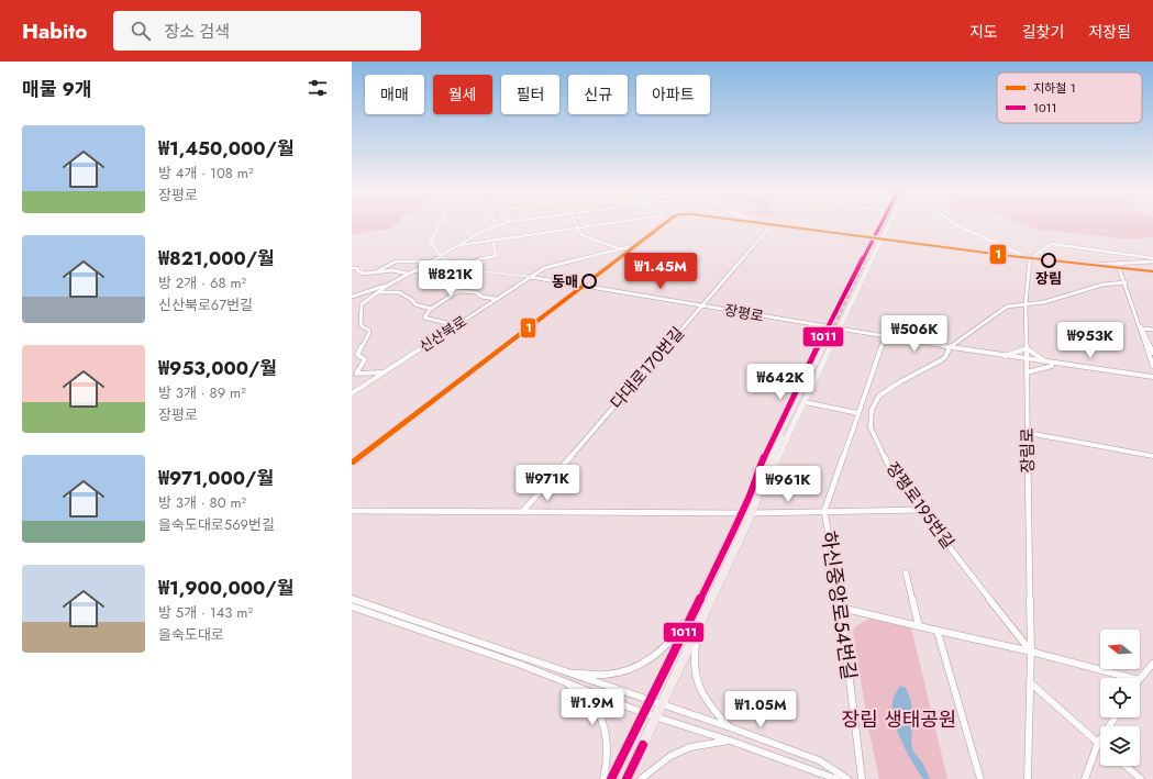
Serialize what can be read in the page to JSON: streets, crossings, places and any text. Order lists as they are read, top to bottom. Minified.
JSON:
{"streets":{"main road":["장평로"],"street":["신산북로","다대로170번길","장림로","장평로195번길","하신중앙로54번길"]},"crossings":[["장평로","신산북로"],["장평로","다대로170번길"],["장평로","장림로"],["장평로","장평로195번길"],["장평로","하신중앙로54번길"],["장림로","장평로195번길"]],"parks":["장림 생태공원"],"places":["장림","동매"],"lines":["metro line 1","transit line 1011"],"legend":["지하철 1","1011"],"north":"left","page":{"header":"Habito","search":"장소 검색","nav":["지도","길찾기","저장됨"],"heading":"매물 9개","chip":["매매","월세","필터","신규","아파트"],"list":[{"name":"₩1,450,000/월","note":"방 4개 · 108 m² · 장평로"},{"name":"₩821,000/월","note":"방 2개 · 68 m² · 신산북로67번길"},{"name":"₩953,000/월","note":"방 3개 · 89 m² · 장평로"},{"name":"₩971,000/월","note":"방 3개 · 80 m² · 을숙도대로569번길"},{"name":"₩1,900,000/월","note":"방 5개 · 143 m² · 을숙도대로"}],"price":["₩1.45M","₩821K","₩506K","₩953K","₩642K","₩971K","₩961K","₩1.9M","₩1.05M"]}}
